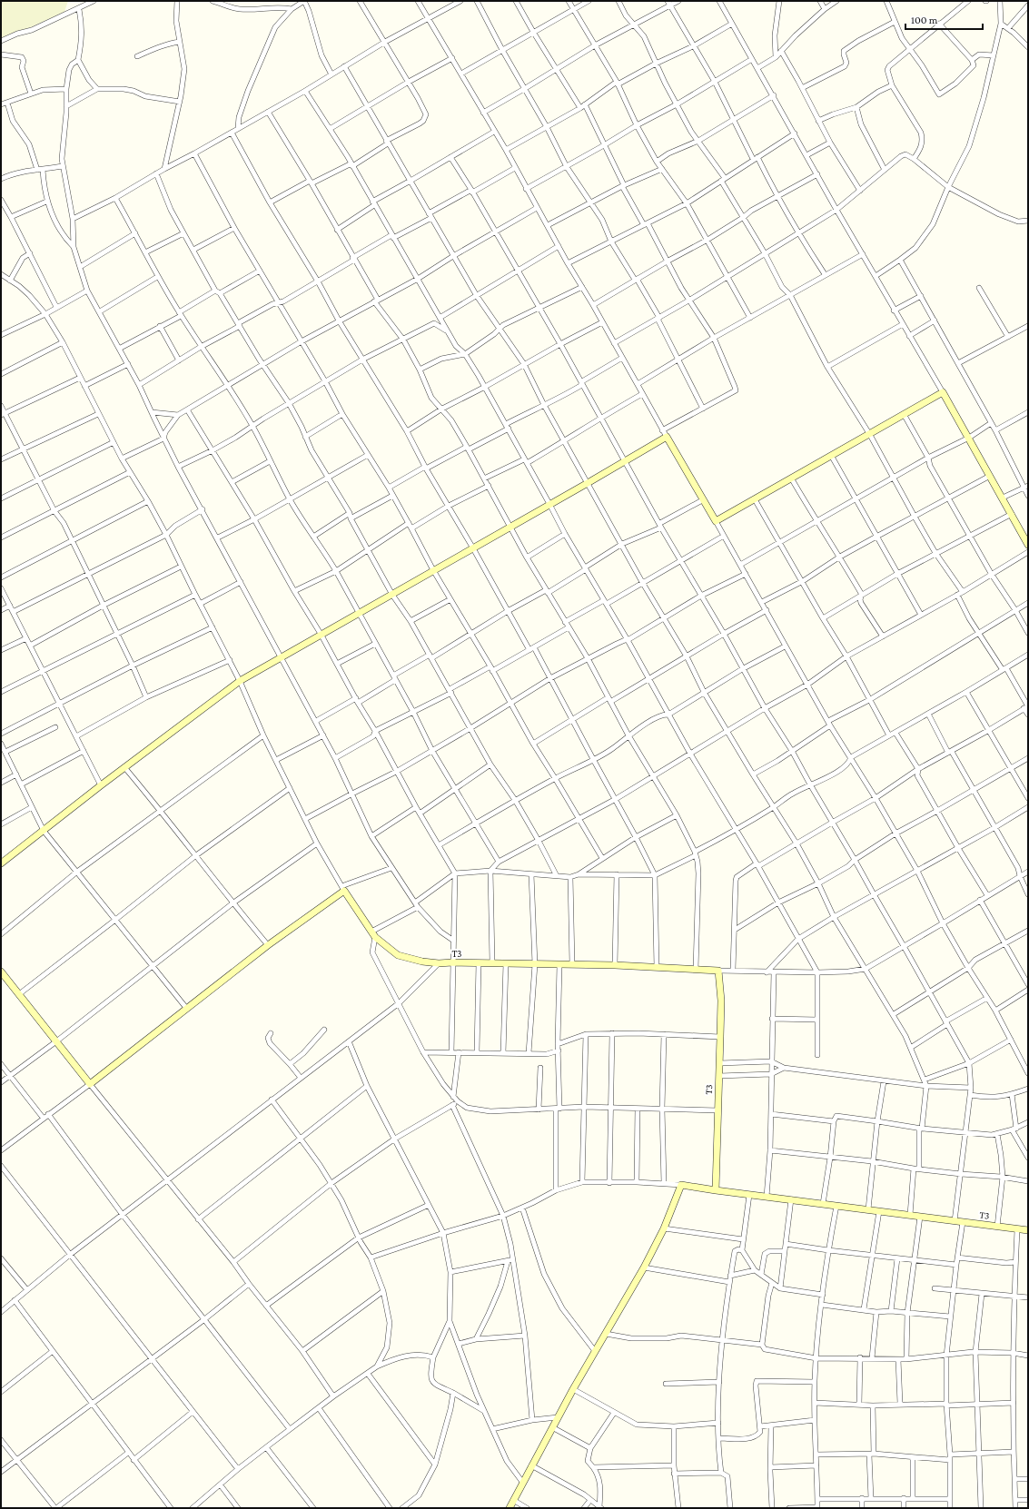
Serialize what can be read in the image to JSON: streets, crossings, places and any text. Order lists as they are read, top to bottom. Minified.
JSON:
{"streets":{"street":["T3"]},"scale_bar":"100 m"}
